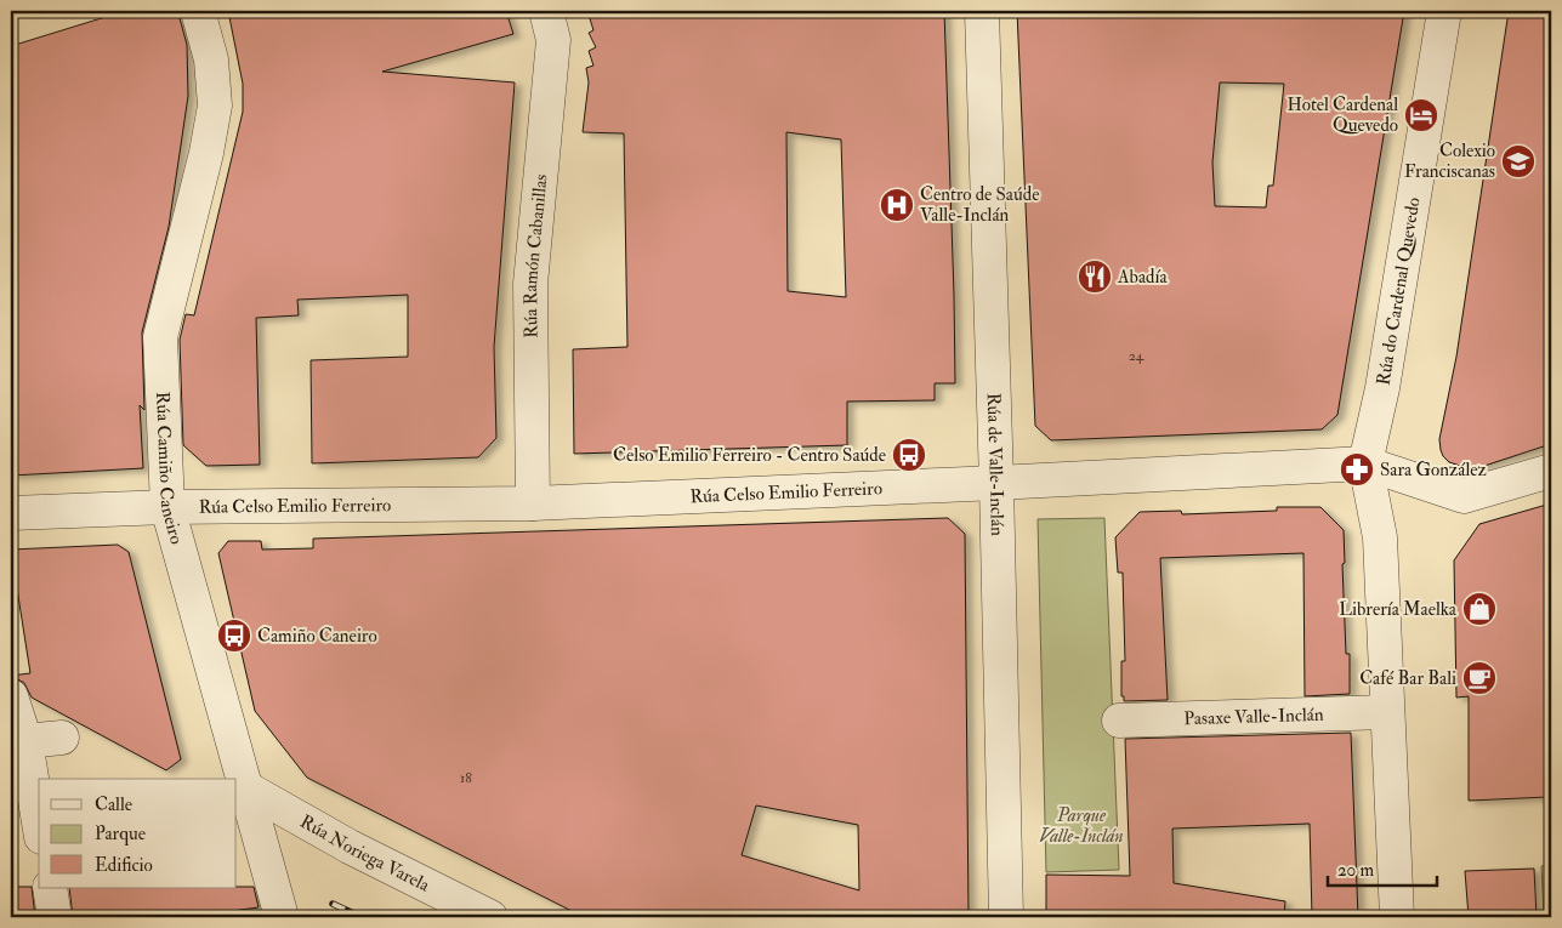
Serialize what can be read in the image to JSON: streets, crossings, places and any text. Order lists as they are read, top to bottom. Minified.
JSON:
{"streets":{"street":["Rúa Ramón Cabanillas","Rúa do Cardenal Quevedo","Rúa de Valle-Inclán","Rúa Camiño Caneiro","Rúa Celso Emilio Ferreiro","Pasaxe Valle-Inclán","Rúa Noriega Varela"]},"crossings":[["Rúa Ramón Cabanillas","Rúa Celso Emilio Ferreiro"],["Rúa do Cardenal Quevedo","Rúa Celso Emilio Ferreiro"],["Rúa de Valle-Inclán","Rúa Celso Emilio Ferreiro"],["Rúa Camiño Caneiro","Rúa Celso Emilio Ferreiro"],["Rúa Camiño Caneiro","Rúa Noriega Varela"]],"parks":["Parque Valle-Inclán"],"places":{"hotel":["Hotel Cardenal Quevedo"],"school or university":["Colexio Franciscanas"],"hospital":["Centro de Saúde Valle-Inclán"],"restaurant":["Abadía"],"bus stop":["Celso Emilio Ferreiro - Centro Saúde","Camiño Caneiro"],"pharmacy":["Sara González"],"shop":["Librería Maelka"],"cafe":["Café Bar Bali"]},"house_numbers":["24","18"],"legend":["Calle","Parque","Edificio"],"scale_bar":"20 m"}
